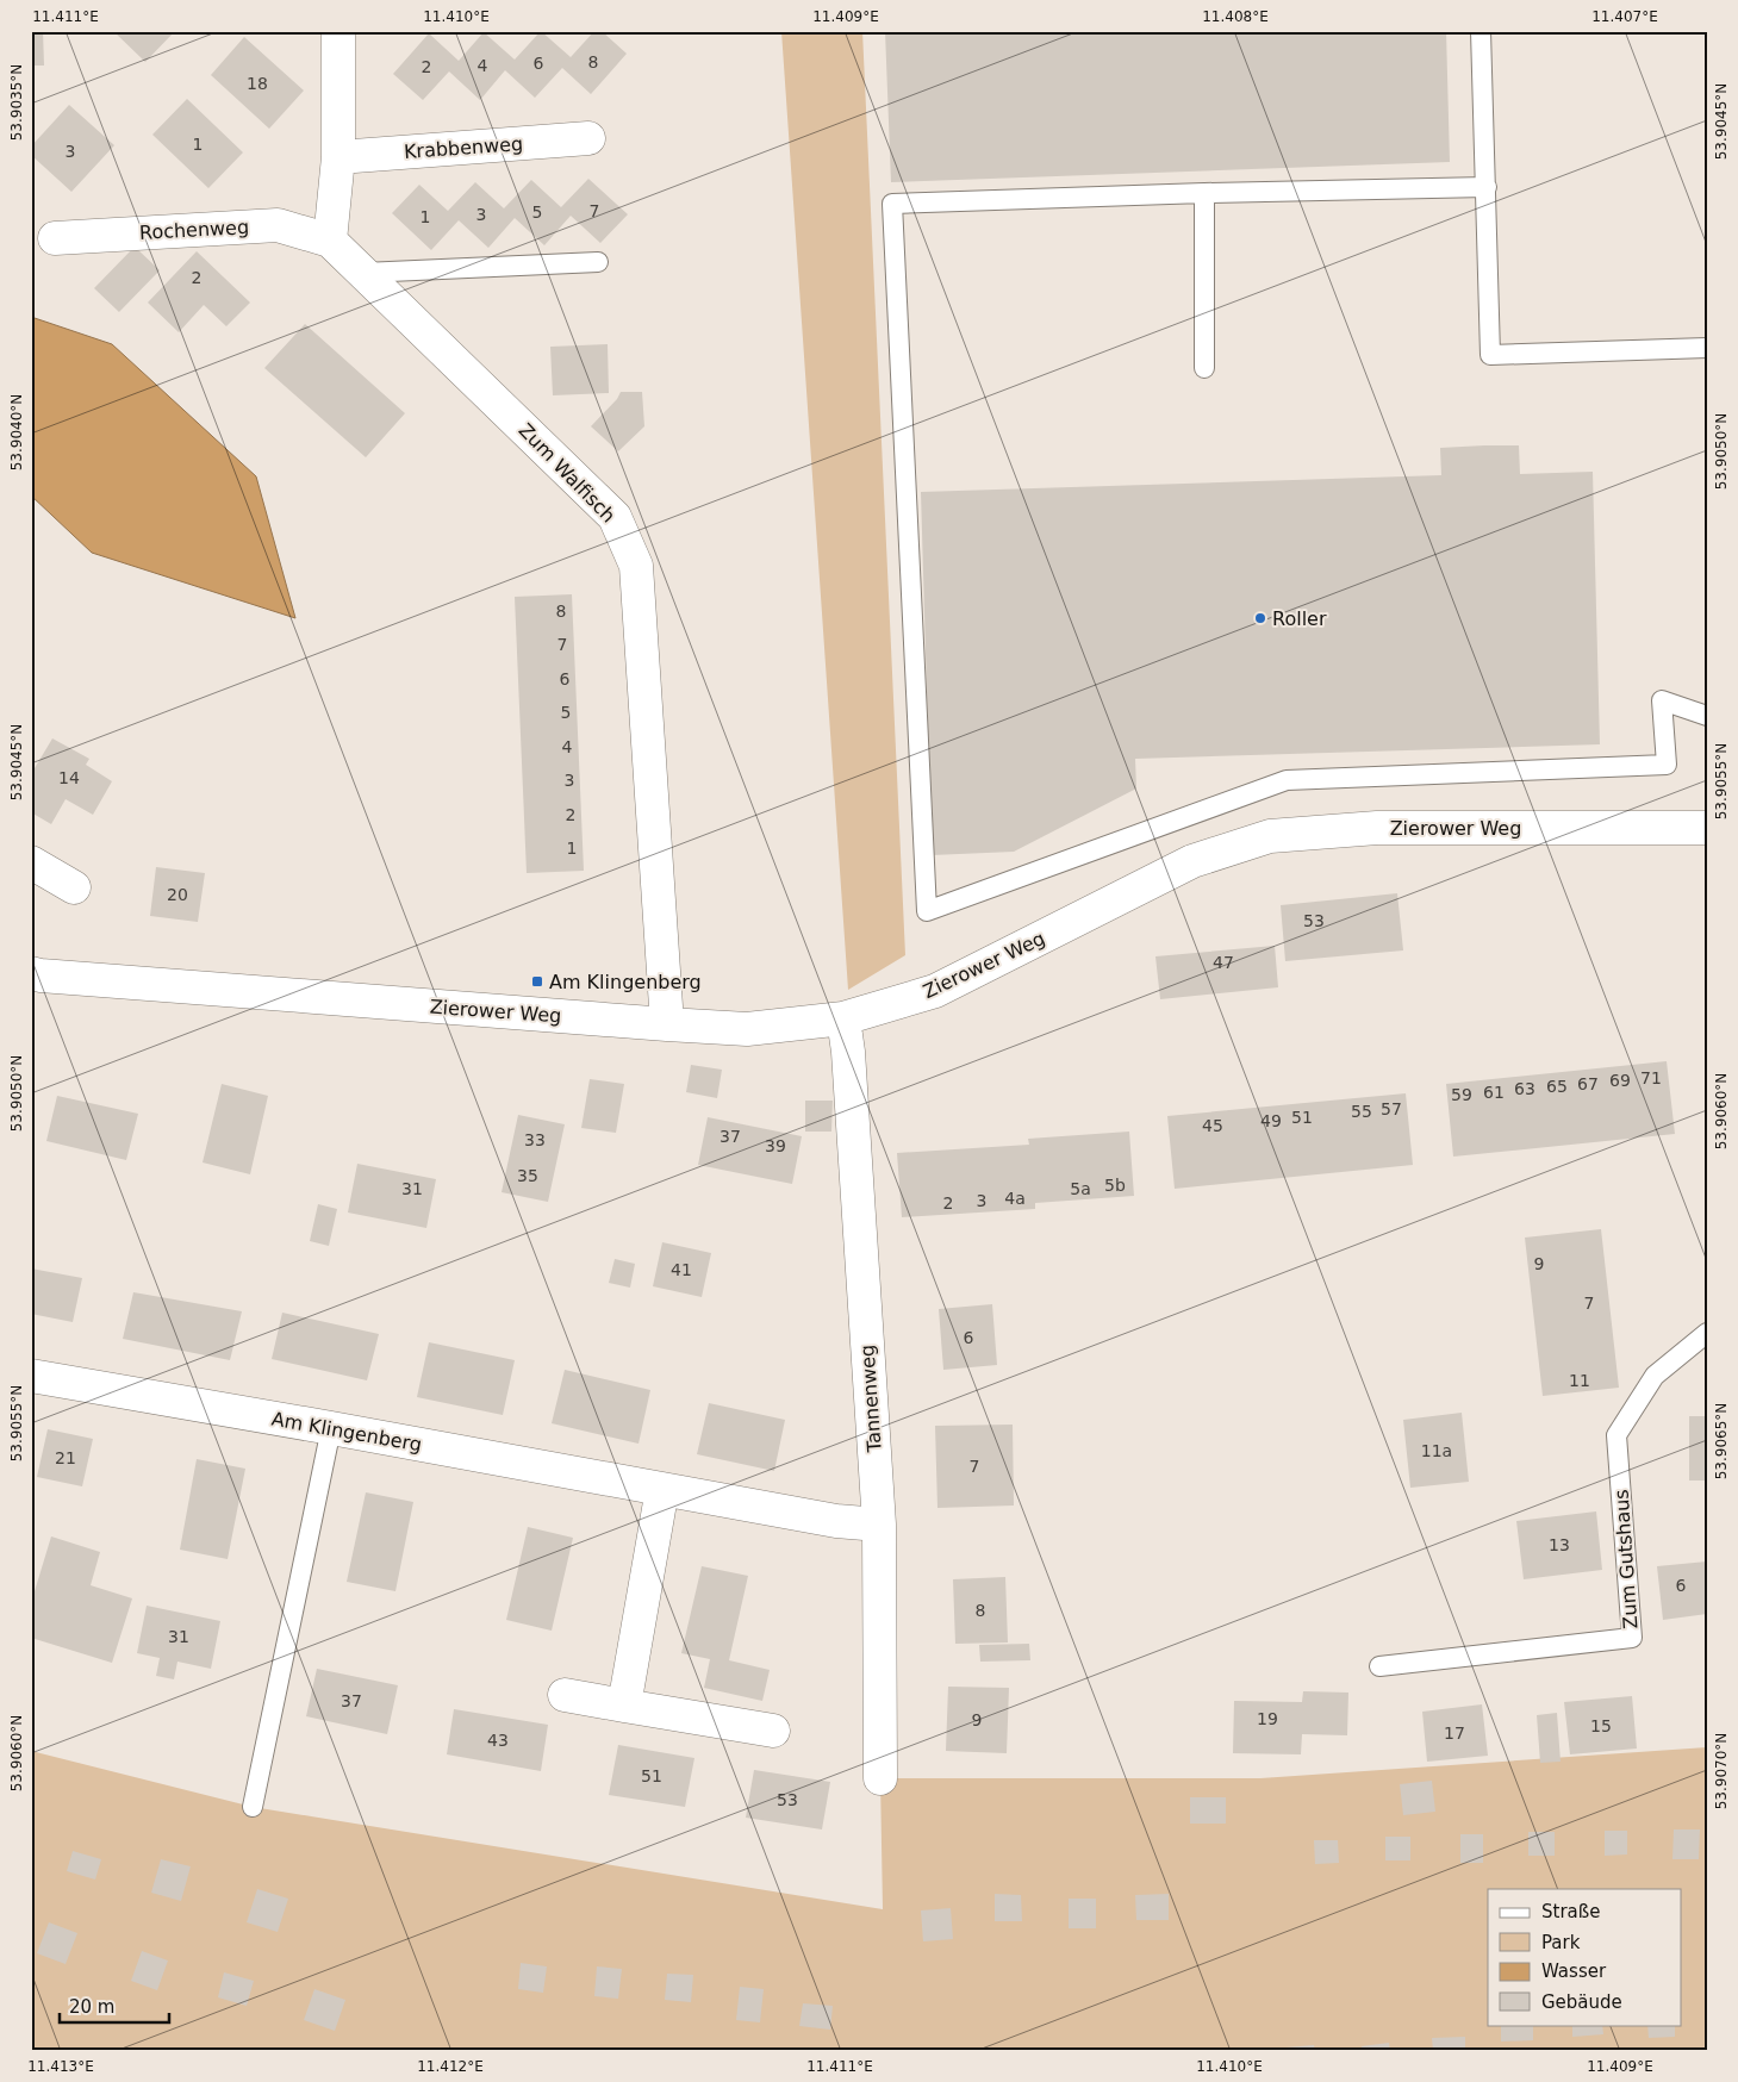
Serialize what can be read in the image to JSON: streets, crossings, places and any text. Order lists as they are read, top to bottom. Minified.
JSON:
{"streets":{"street":["Krabbenweg","Rochenweg","Zum Walfisch","Zierower Weg","Tannenweg","Am Klingenberg"],"lane":["Zum Gutshaus"]},"crossings":[["Rochenweg","Zum Walfisch"],["Zum Walfisch","Zierower Weg"],["Zierower Weg","Tannenweg"],["Tannenweg","Am Klingenberg"]],"places":{"other":["Roller"],"transit":["Am Klingenberg"]},"house_numbers":["8","6","4","2","18","1","3","7","5","3","1","2","8","7","6","5","4","14","3","2","1","20","53","47","71","69","67","65","63","61","59","57","55","51","49","45","37","33","39","35","5b","31","5a","4a","3","2","9","41","7","6","11","11a","21","7","13","6","8","31","37","19","9","15","17","43","51","53"],"legend":["Straße","Park","Wasser","Gebäude"],"scale_bar":"20 m","coordinates":["11.411°E","11.410°E","11.409°E","11.408°E","11.407°E","53.9035°N","53.9045°N","53.9040°N","53.9050°N","53.9055°N","53.9060°N","53.9065°N","53.9070°N","11.413°E","11.412°E"]}
